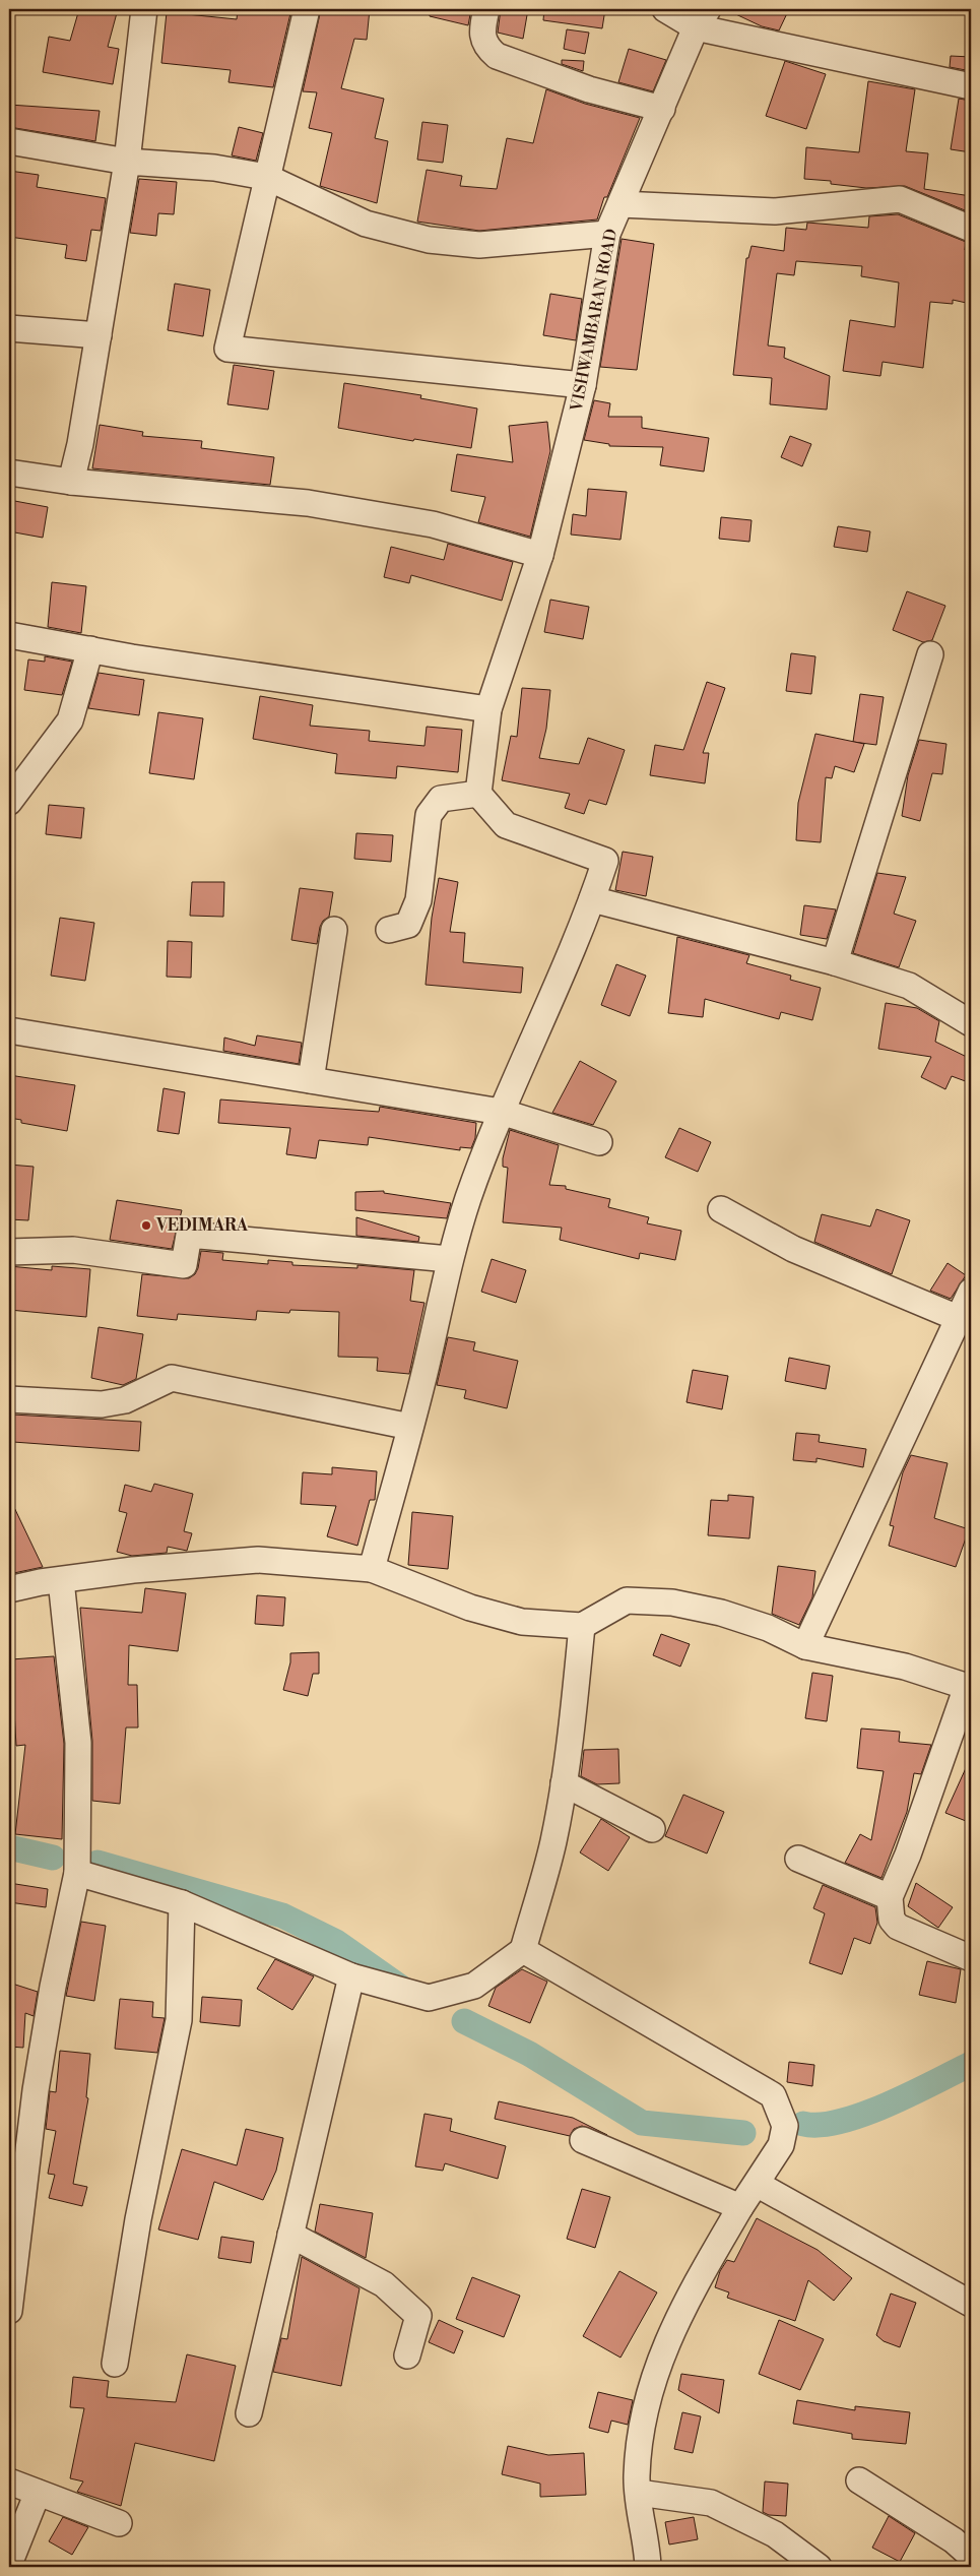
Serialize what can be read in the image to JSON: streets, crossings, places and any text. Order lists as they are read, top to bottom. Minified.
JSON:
{"streets":{"street":["VISHWAMBARAN ROAD"]},"places":["VEDIMARA"]}
